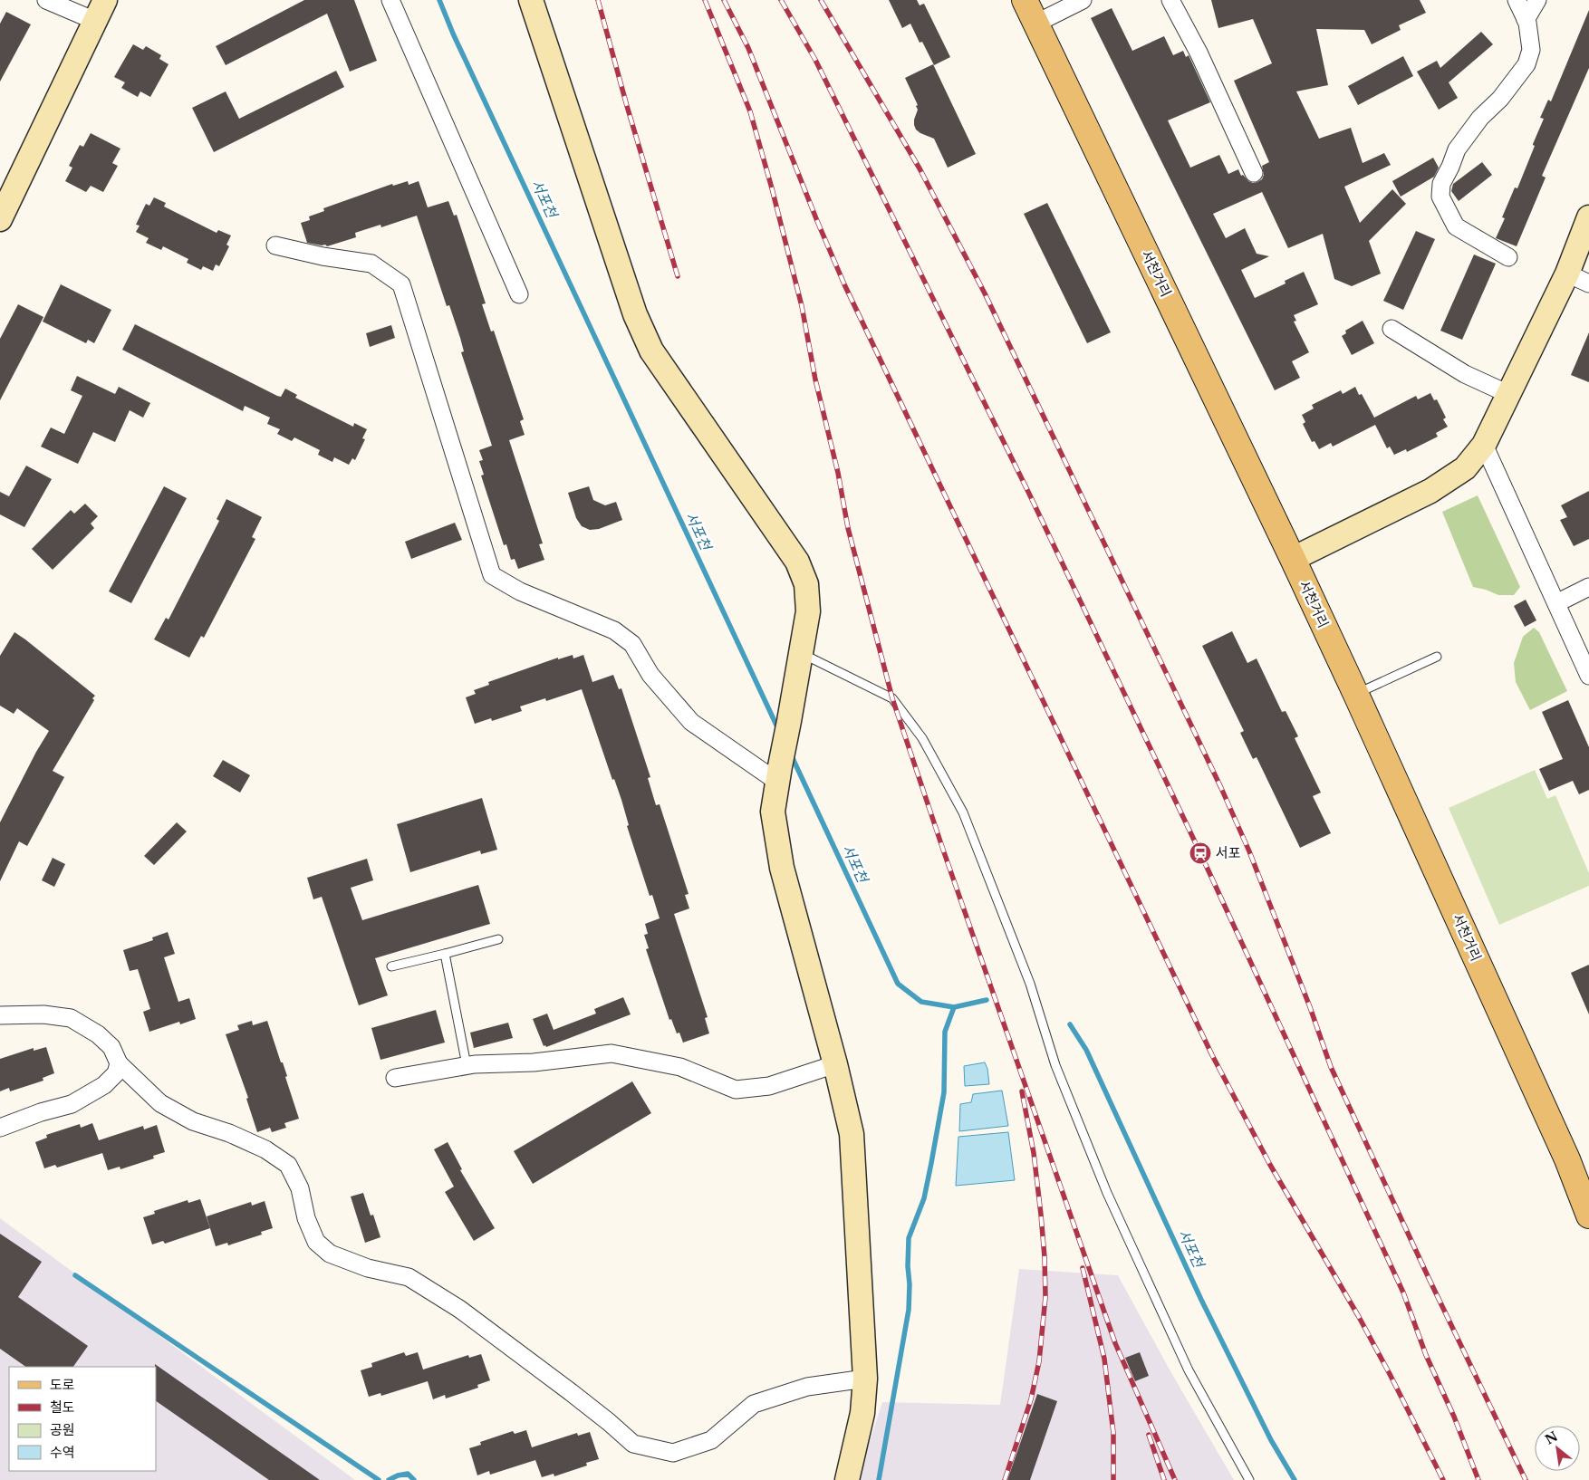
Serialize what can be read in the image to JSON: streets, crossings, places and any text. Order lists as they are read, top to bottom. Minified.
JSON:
{"streets":{"main road":["서천거리"]},"water":["서포천"],"places":{"station":["서포"]},"legend":["도로","철도","공원","수역"],"north":"top left"}
